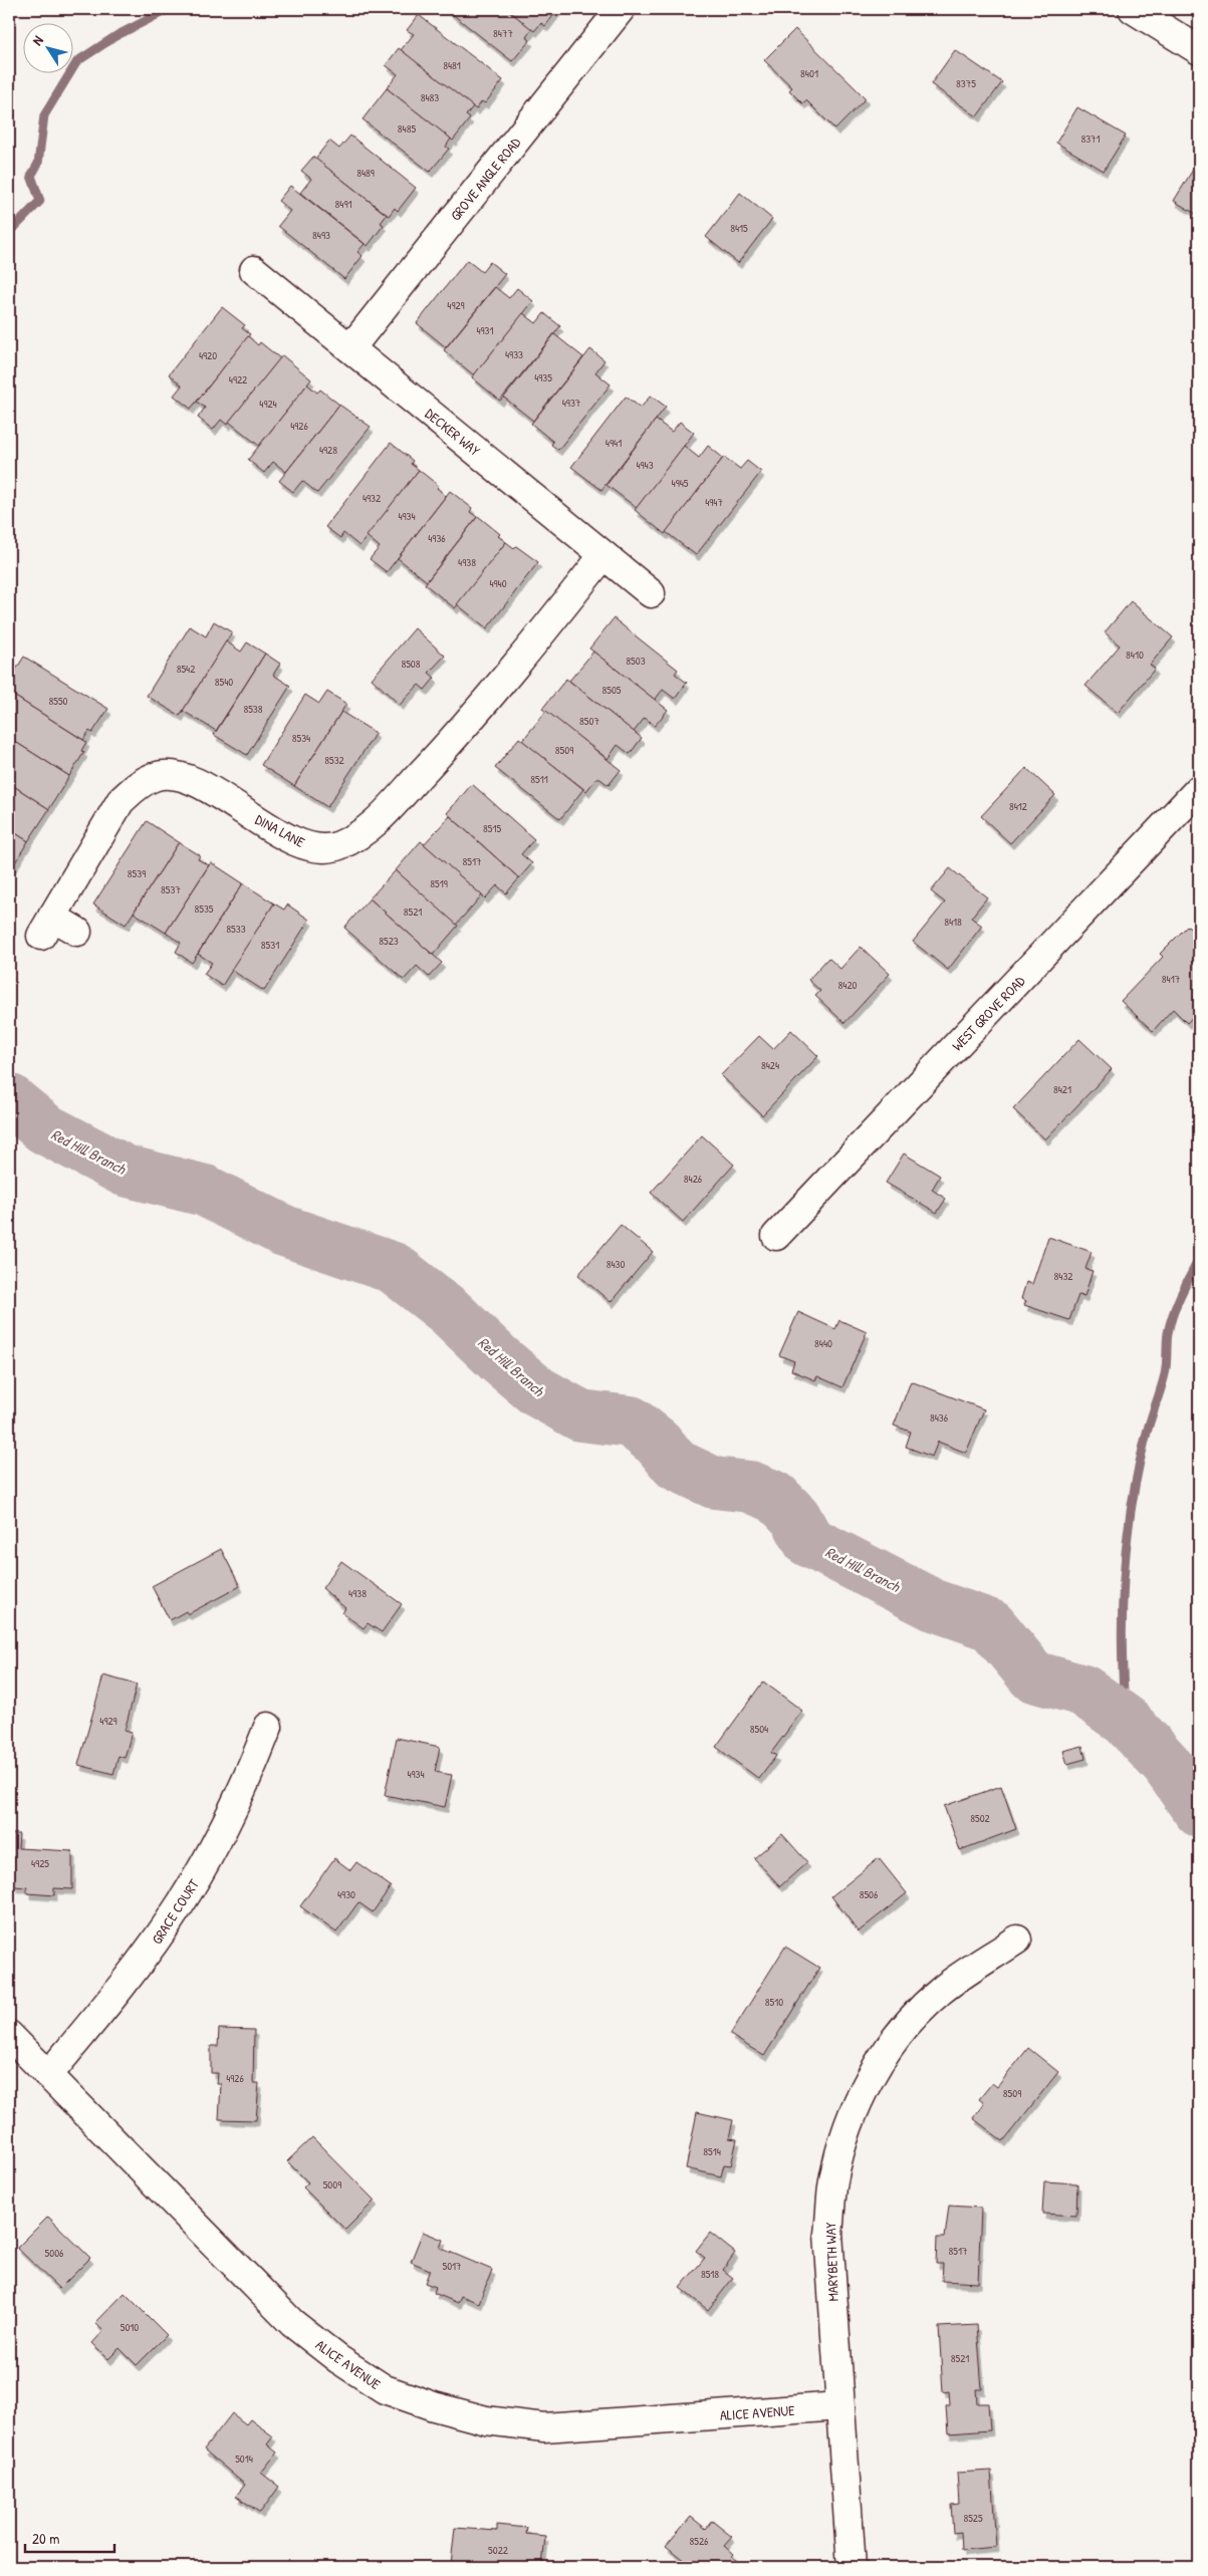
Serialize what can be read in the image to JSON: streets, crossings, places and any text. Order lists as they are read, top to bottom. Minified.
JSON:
{"streets":{"street":["GROVE ANGLE ROAD","DECKER WAY","DINA LANE","WEST GROVE ROAD","GRACE COURT","MARYBETH WAY","ALICE AVENUE"]},"crossings":[["GROVE ANGLE ROAD","DECKER WAY"],["DECKER WAY","DINA LANE"],["GRACE COURT","ALICE AVENUE"],["MARYBETH WAY","ALICE AVENUE"]],"water":["Red Hill Branch"],"house_numbers":["8477","8481","8401","8375","8483","8485","8371","8489","8491","8415","8493","4929","4931","4933","4920","4935","4922","4937","4924","4926","4941","4928","4943","4945","4932","4947","4934","4936","4938","4940","8410","8503","8508","8542","8540","8505","8550","8538","8507","8534","8509","8532","8511","8412","8515","8517","8539","8519","8537","8535","8521","8418","8533","8523","8531","8417","8420","8424","8421","8426","8430","8432","8440","8436","4938","4929","8504","4934","8502","4925","4930","8506","8510","4926","8509","8514","5009","8517","5006","5017","8518","5010","8521","5014","8525","8526","5022"],"scale_bar":"20 m","north":"top left"}
